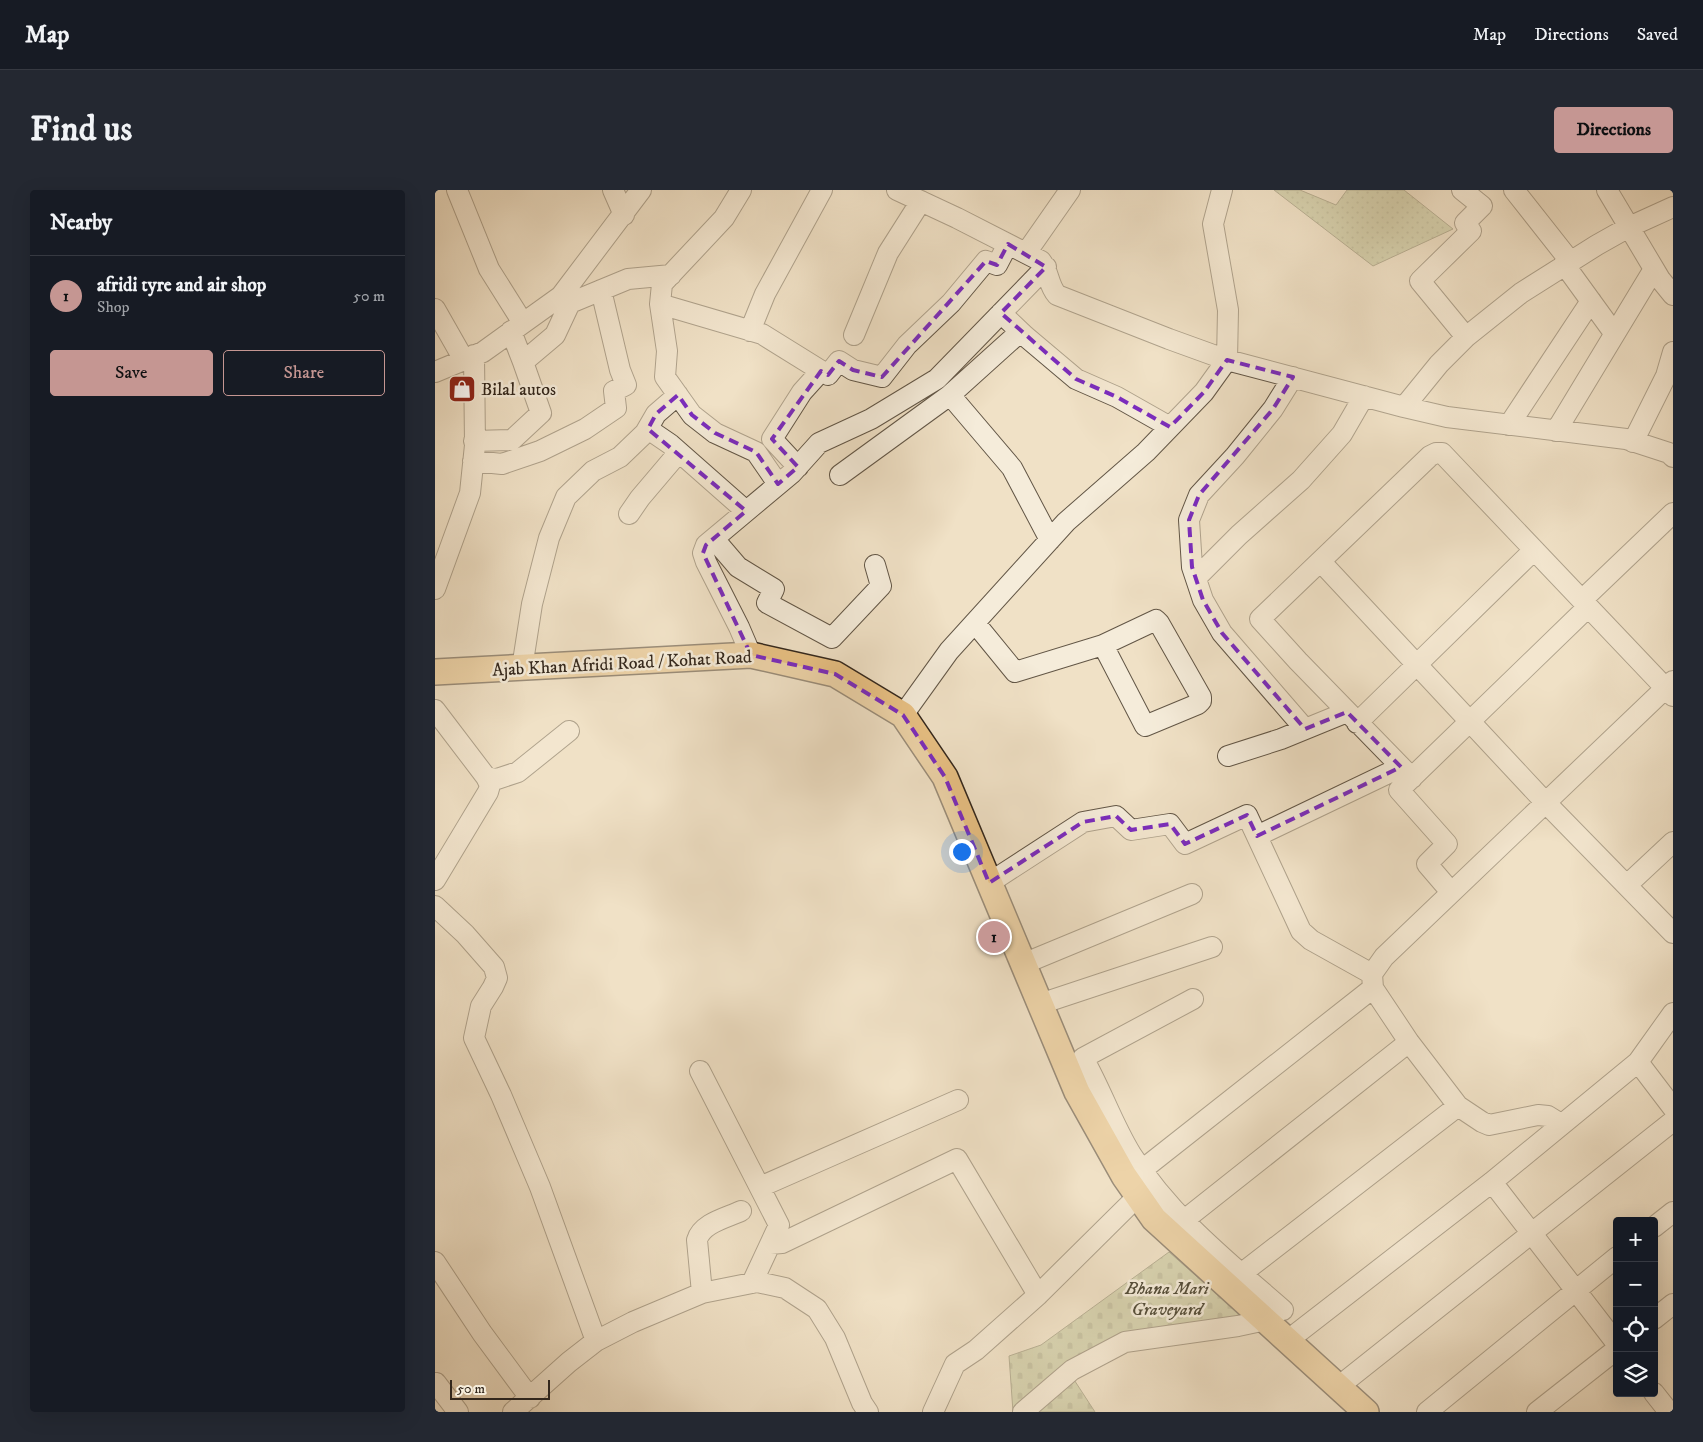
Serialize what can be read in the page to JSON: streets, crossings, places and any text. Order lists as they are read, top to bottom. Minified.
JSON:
{"streets":{"main road":["Ajab Khan Afridi Road / Kohat Road"]},"parks":["Bhana Mari Graveyard"],"places":{"shop":["Bilal autos"]},"scale_bar":"50 m","page":{"header":"Map","nav":["Map","Directions","Saved"],"buttons":["Directions",["Save","Share"]],"title":"Find us","heading":"Nearby","list":[{"mark":"1","name":"afridi tyre and air shop","note":"Shop","value":"50 m"}],"pins":"1","map_buttons":["+","−"],"scale":"50 m"}}
